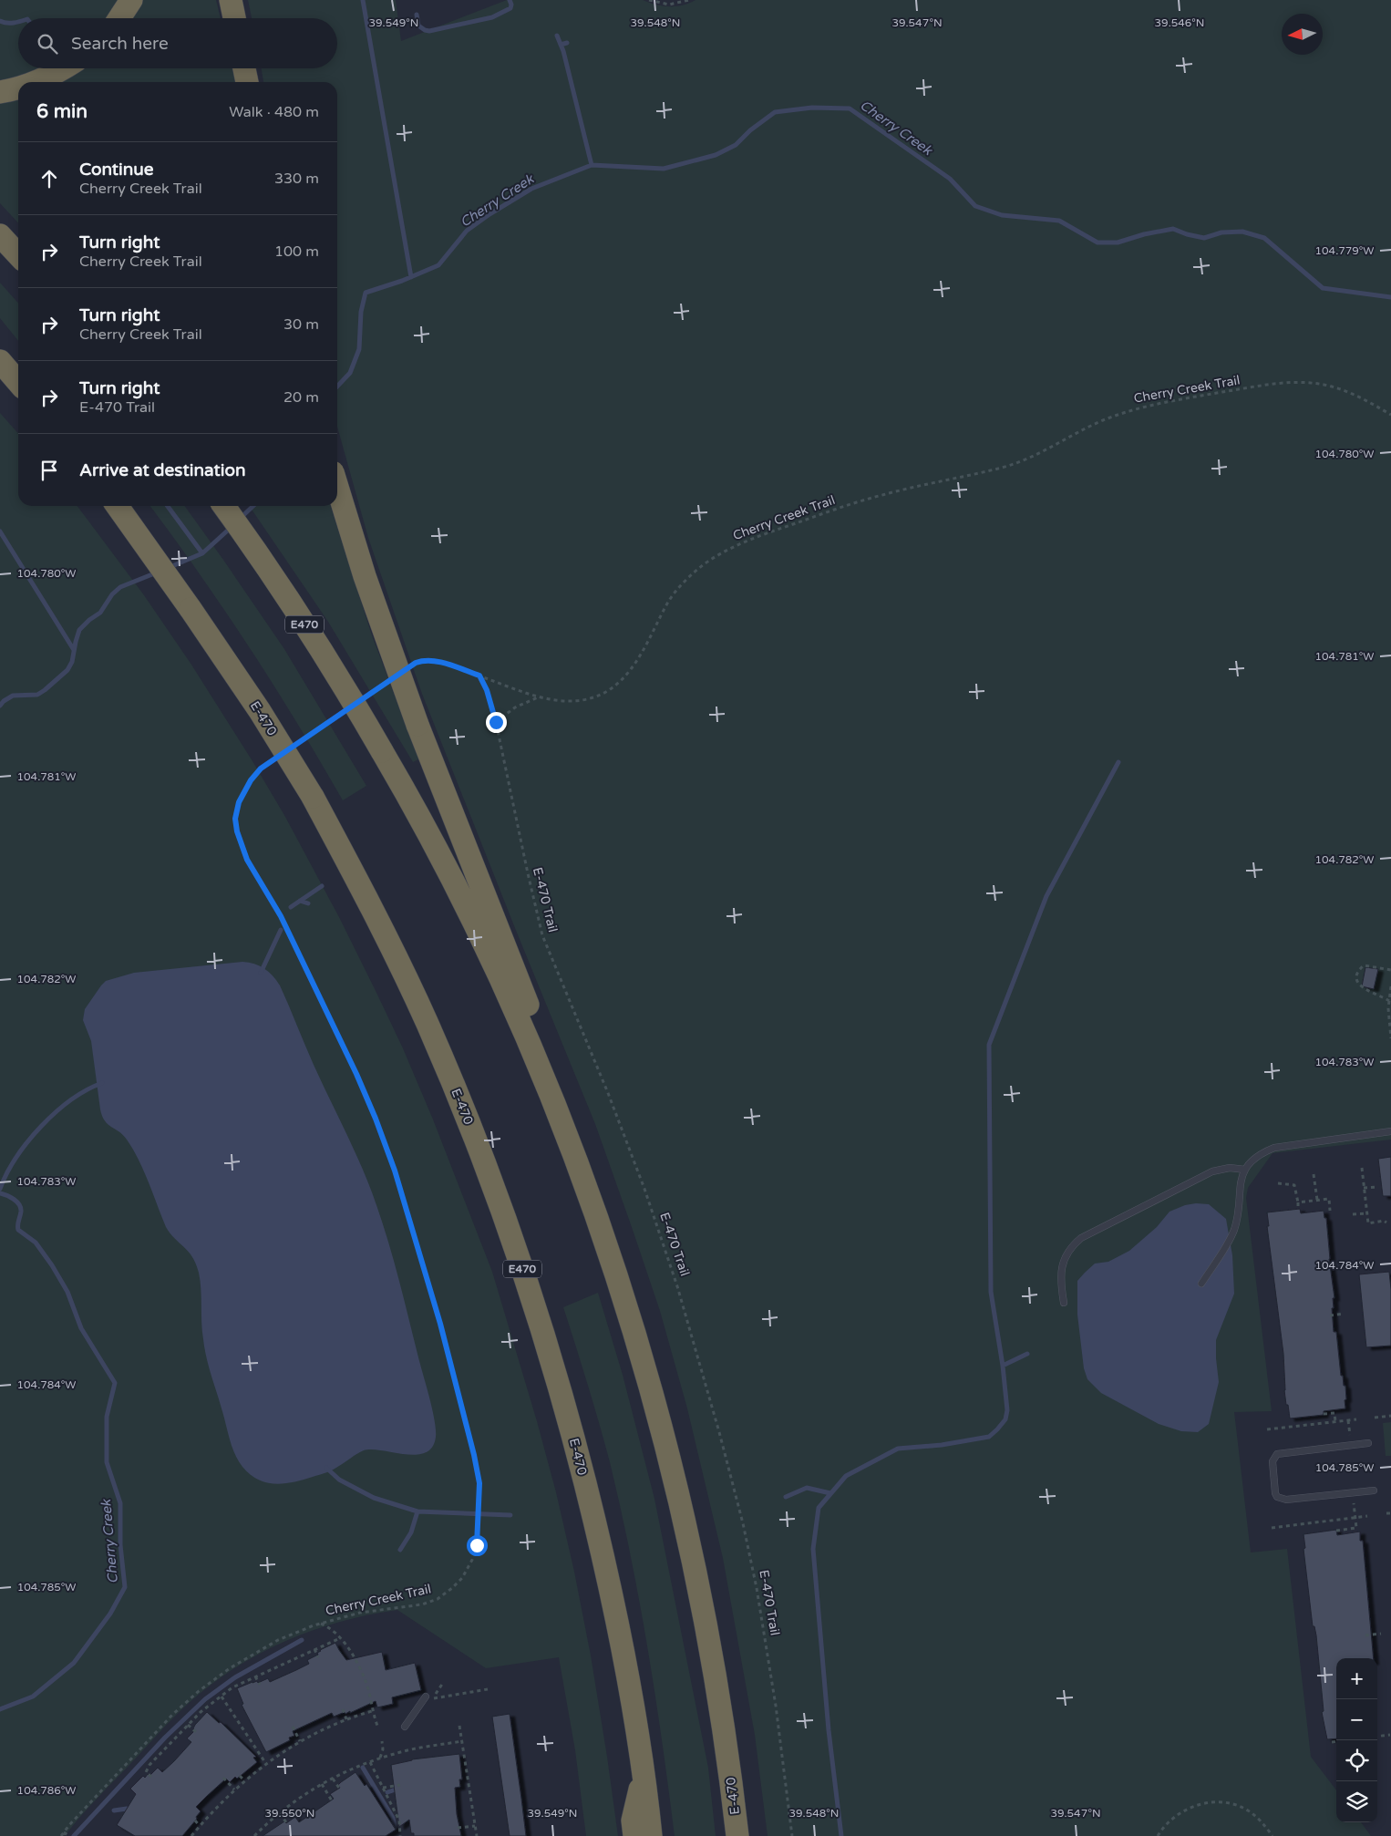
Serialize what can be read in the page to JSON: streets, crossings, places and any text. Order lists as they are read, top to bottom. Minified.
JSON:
{"streets":{"highway":["E470","E-470"],"path":["Cherry Creek Trail","E-470 Trail"]},"crossings":[["Cherry Creek Trail","E-470 Trail"]],"water":["Cherry Creek"],"north":"left","page":{"search":"Search here","heading":["6 min","Walk · 480 m"],"list":[["Continue","Cherry Creek Trail","330 m"],["Turn right","Cherry Creek Trail","100 m"],["Turn right","Cherry Creek Trail","30 m"],["Turn right","E-470 Trail","20 m"],"Arrive at destination"],"map_buttons":["+","−"]},"coordinates":["39.549°N","39.548°N","39.547°N","39.546°N","104.779°W","104.780°W","104.781°W","104.782°W","104.783°W","104.784°W","104.785°W","104.786°W","39.550°N"]}
